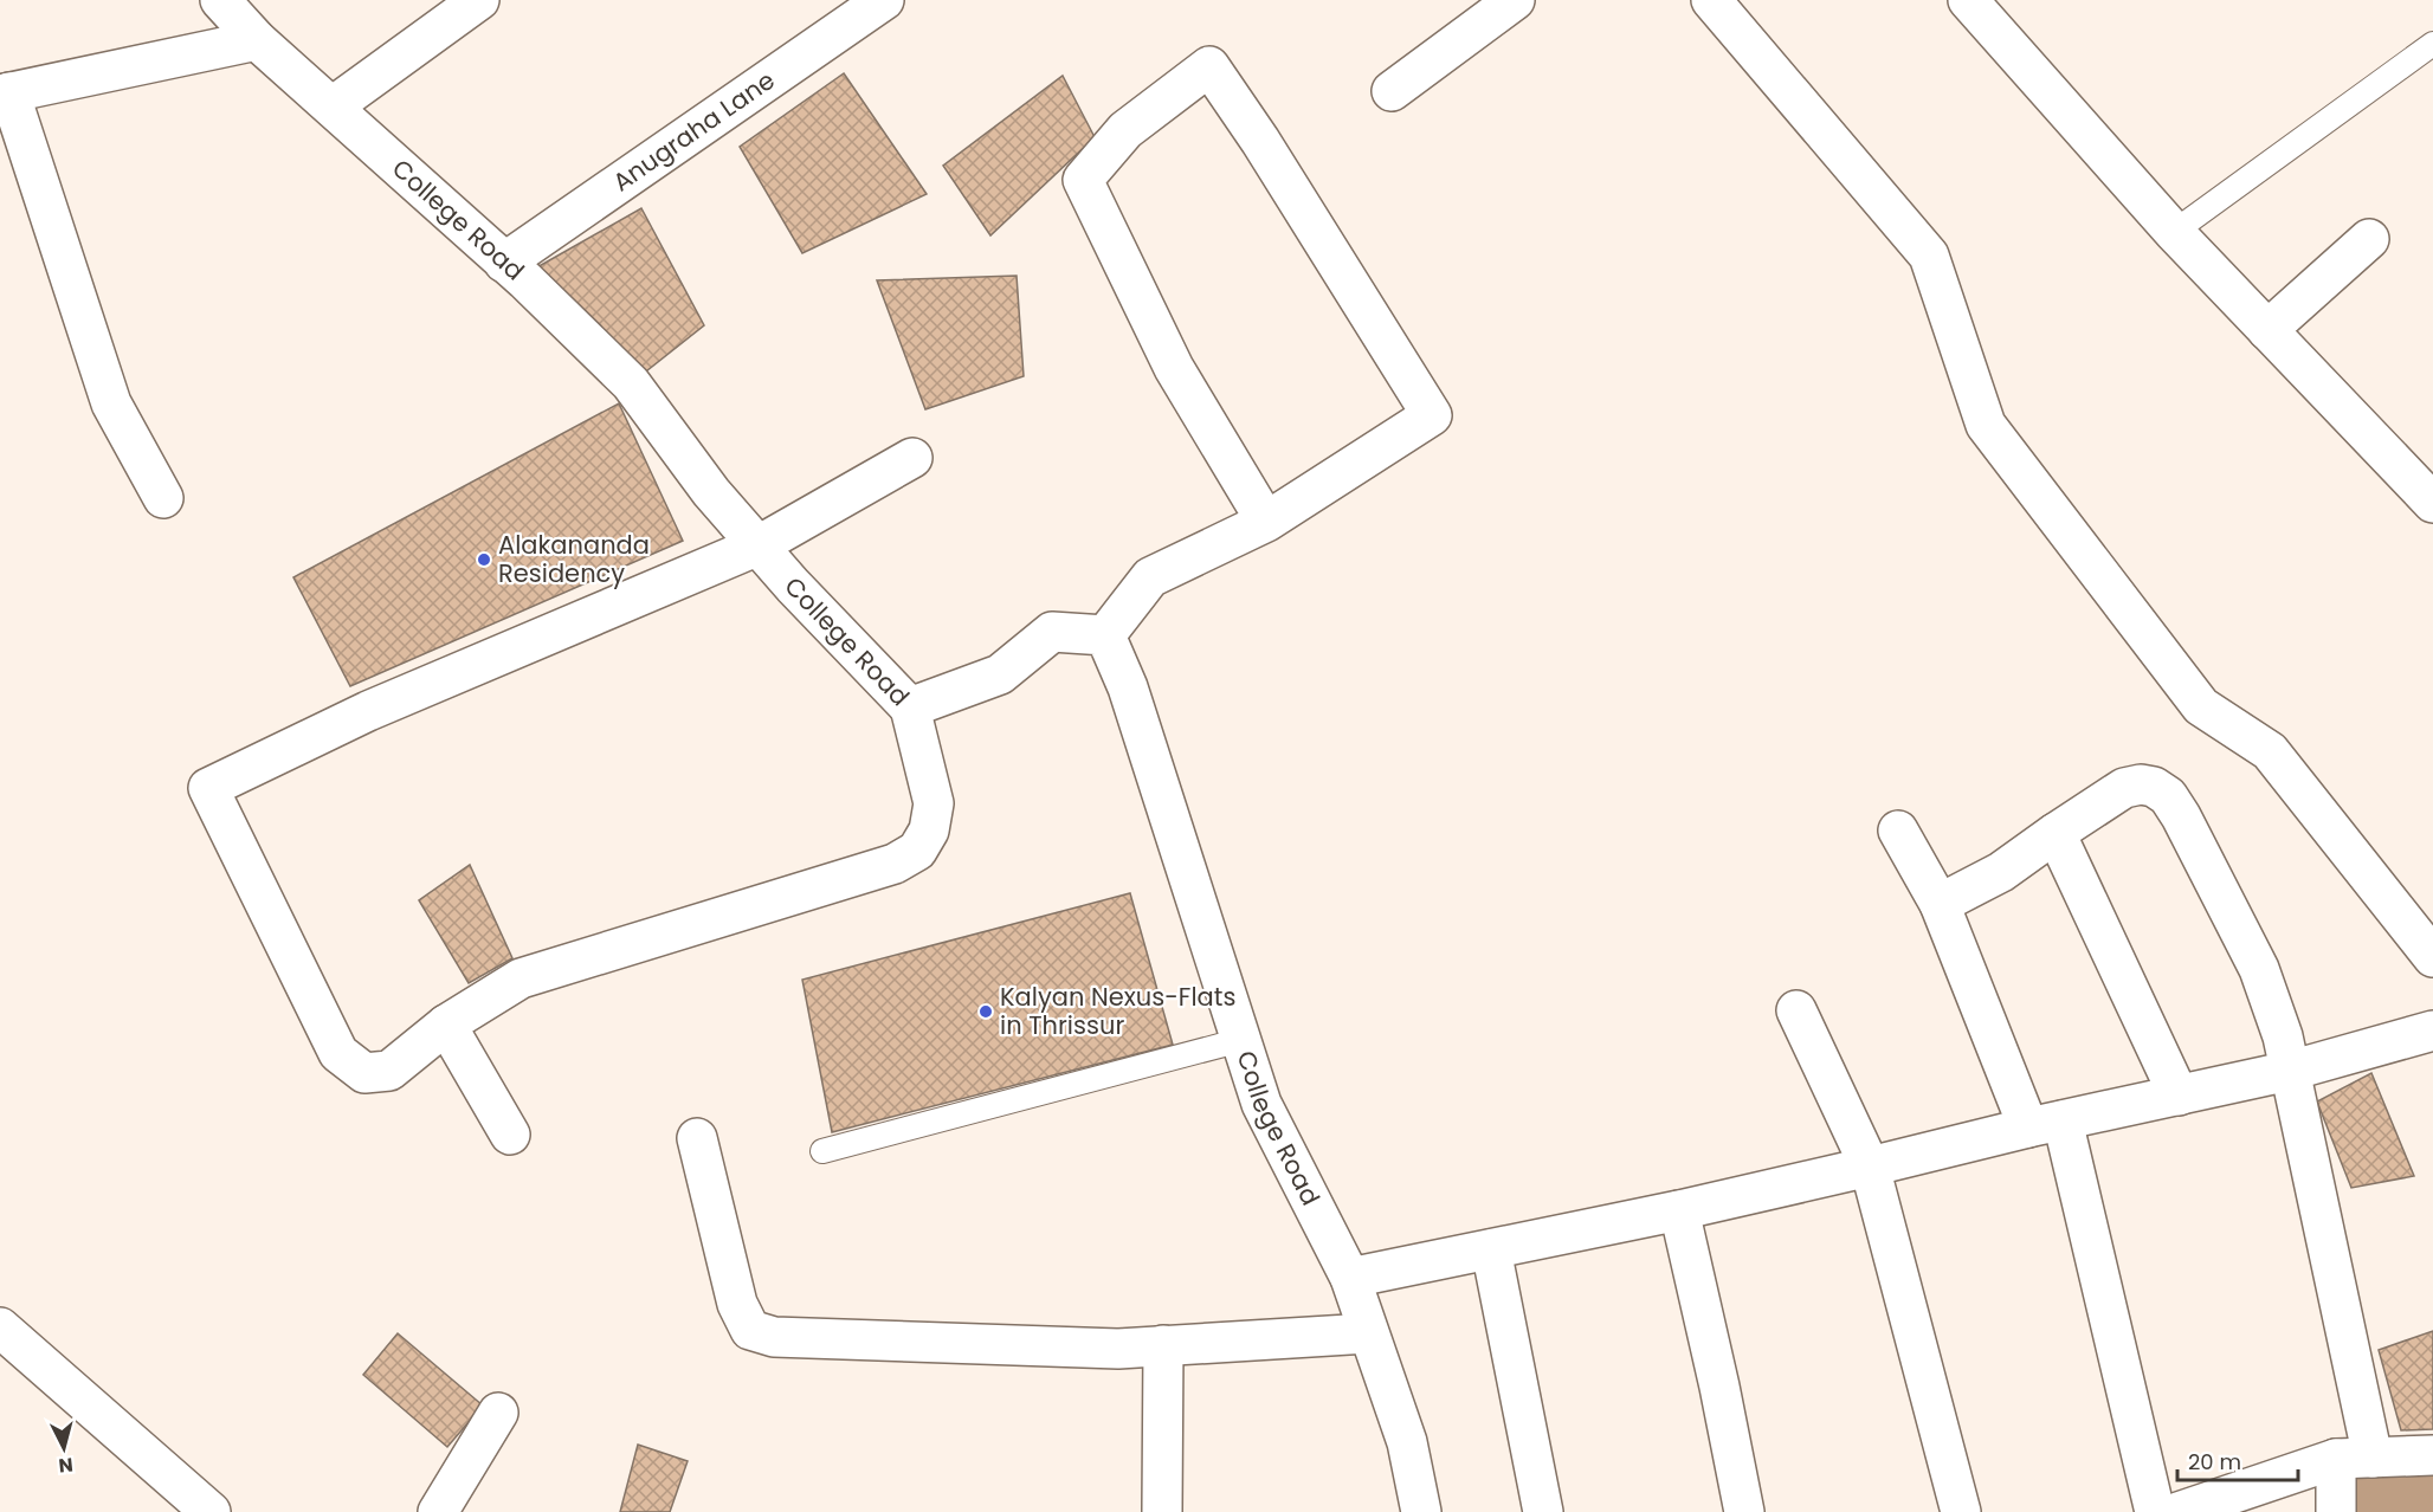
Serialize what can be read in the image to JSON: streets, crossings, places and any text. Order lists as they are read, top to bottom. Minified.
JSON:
{"streets":{"street":["Anugraha Lane","College Road"]},"crossings":[["Anugraha Lane","College Road"]],"places":["Alakananda Residency","Kalyan Nexus-Flats in Thrissur"],"scale_bar":"20 m","north":"bottom"}
